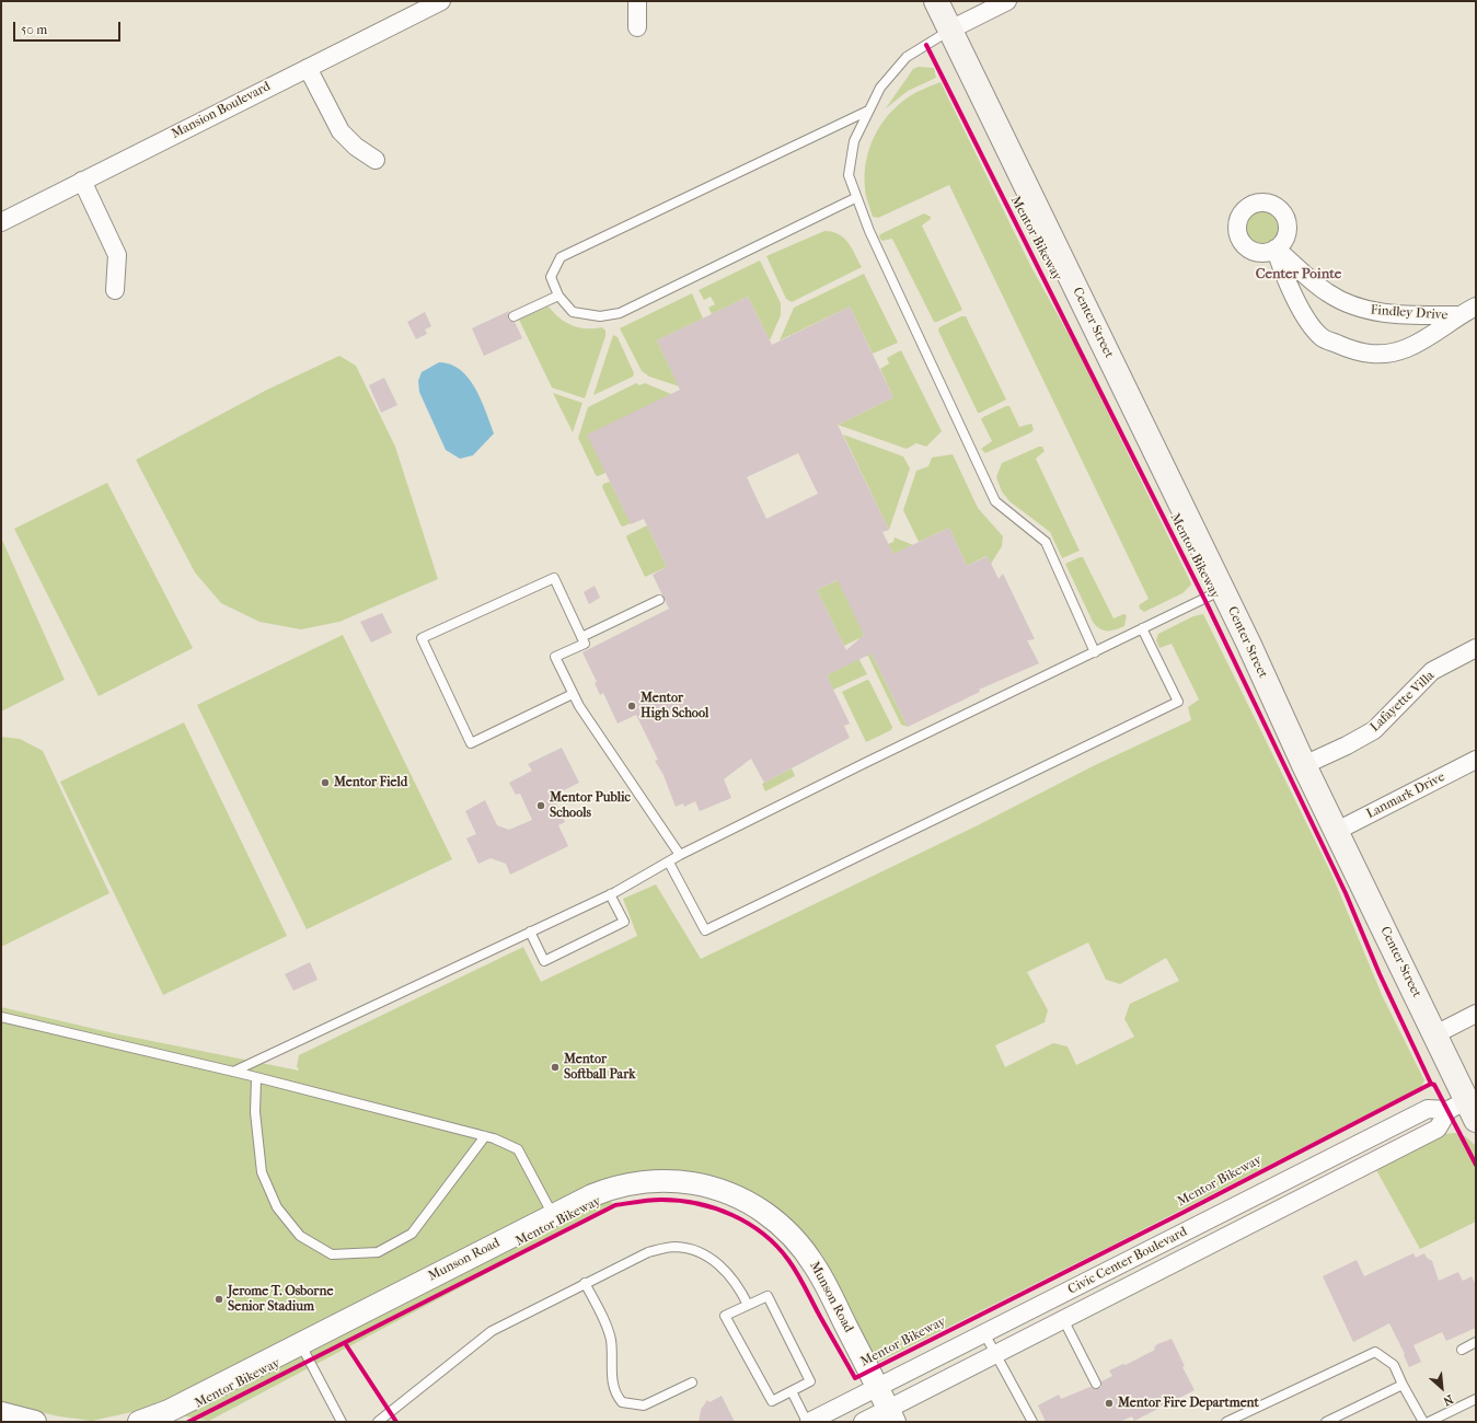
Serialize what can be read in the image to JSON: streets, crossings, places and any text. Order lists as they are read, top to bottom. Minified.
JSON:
{"streets":{"main road":["Center Street"],"street":["Mansion Boulevard","Findley Drive","Lafayette Villa","Lanmark Drive","Munson Road","Civic Center Boulevard"],"cycle path":["Mentor Bikeway"]},"crossings":[["Center Street","Lafayette Villa"],["Center Street","Lanmark Drive"],["Center Street","Civic Center Boulevard"],["Munson Road","Civic Center Boulevard"]],"districts":["Center Pointe"],"places":["Mentor High School","Mentor Field","Mentor Public Schools","Mentor Softball Park","Jerome T. Osborne Senior Stadium","Mentor Fire Department"],"scale_bar":"50 m","north":"bottom right"}
